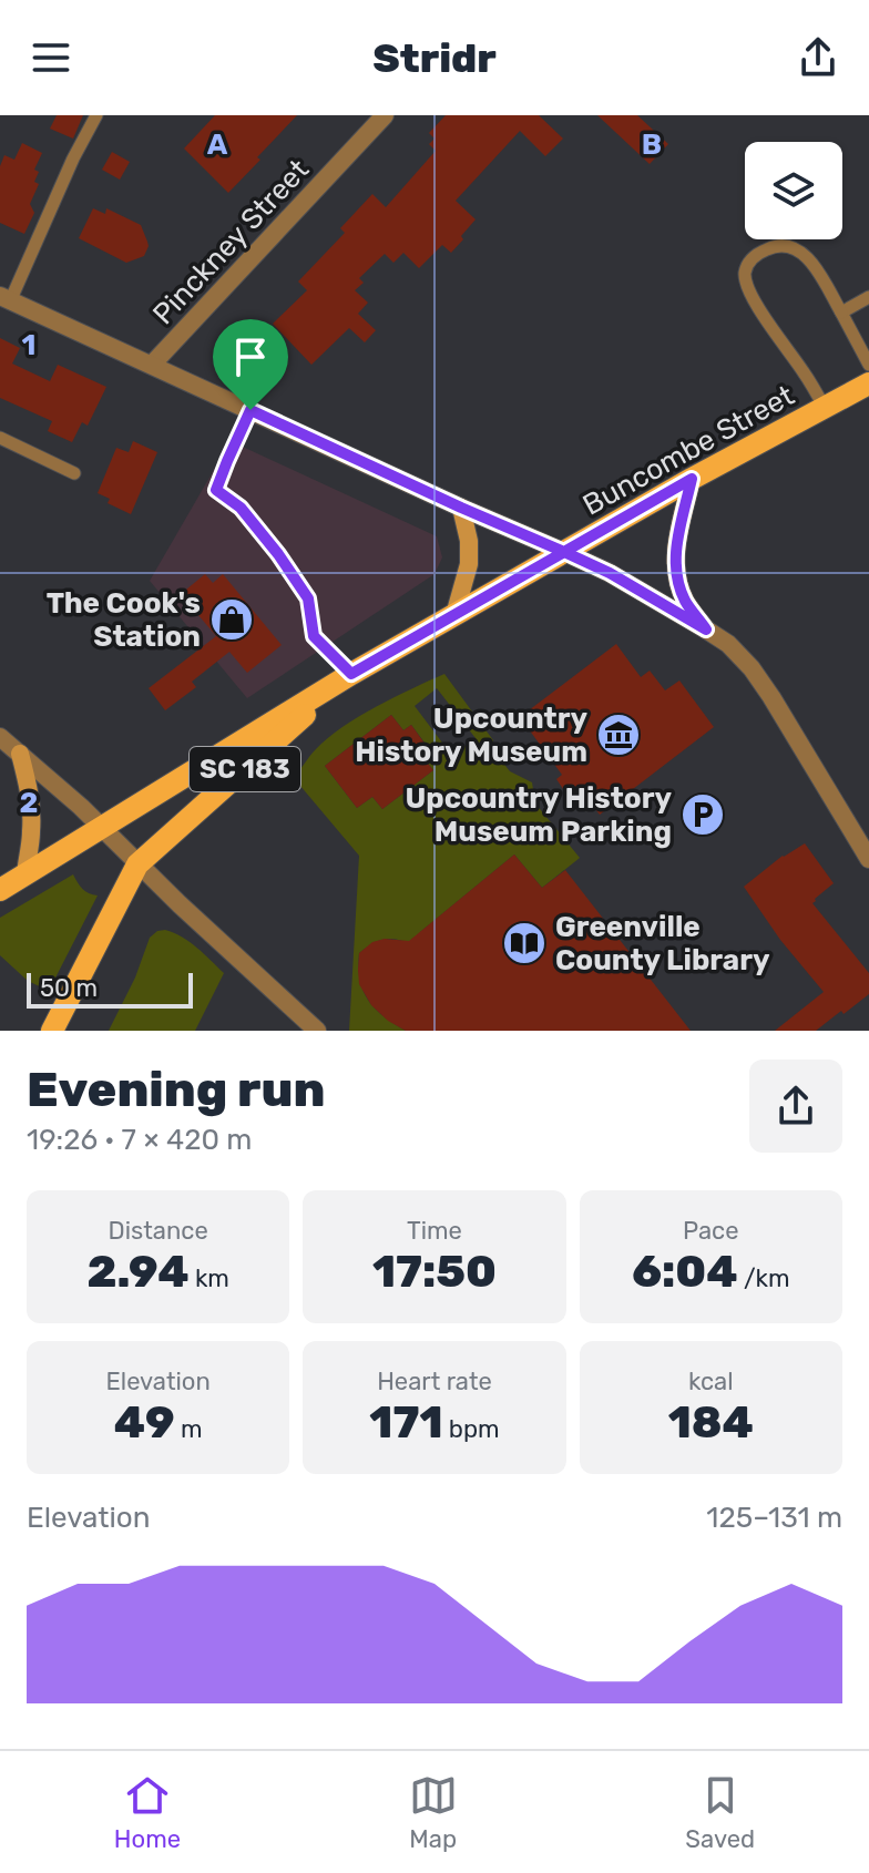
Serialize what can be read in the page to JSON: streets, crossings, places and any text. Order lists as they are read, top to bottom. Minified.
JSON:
{"streets":{"main road":["Buncombe Street","SC 183"],"street":["Pinckney Street"]},"crossings":[["Buncombe Street","SC 183"]],"places":{"shop":["The Cook's Station"],"museum":["Upcountry History Museum"],"parking":["Upcountry History Museum Parking"],"library":["Greenville County Library"]},"scale_bar":"50 m","page":{"header":"Stridr","scale":"50 m","heading":["Evening run","19:26 · 7 × 420 m"],"stats":[["Distance","2.94 km"],["Time","17:50"],["Pace","6:04 /km"],["Elevation","49 m"],["Heart rate","171 bpm"],["kcal","184"]],"chart":["Elevation","125–131 m"],"tabs":["Home","Map","Saved"]},"grid":{"columns":["A","B"],"rows":["1","2"]}}
